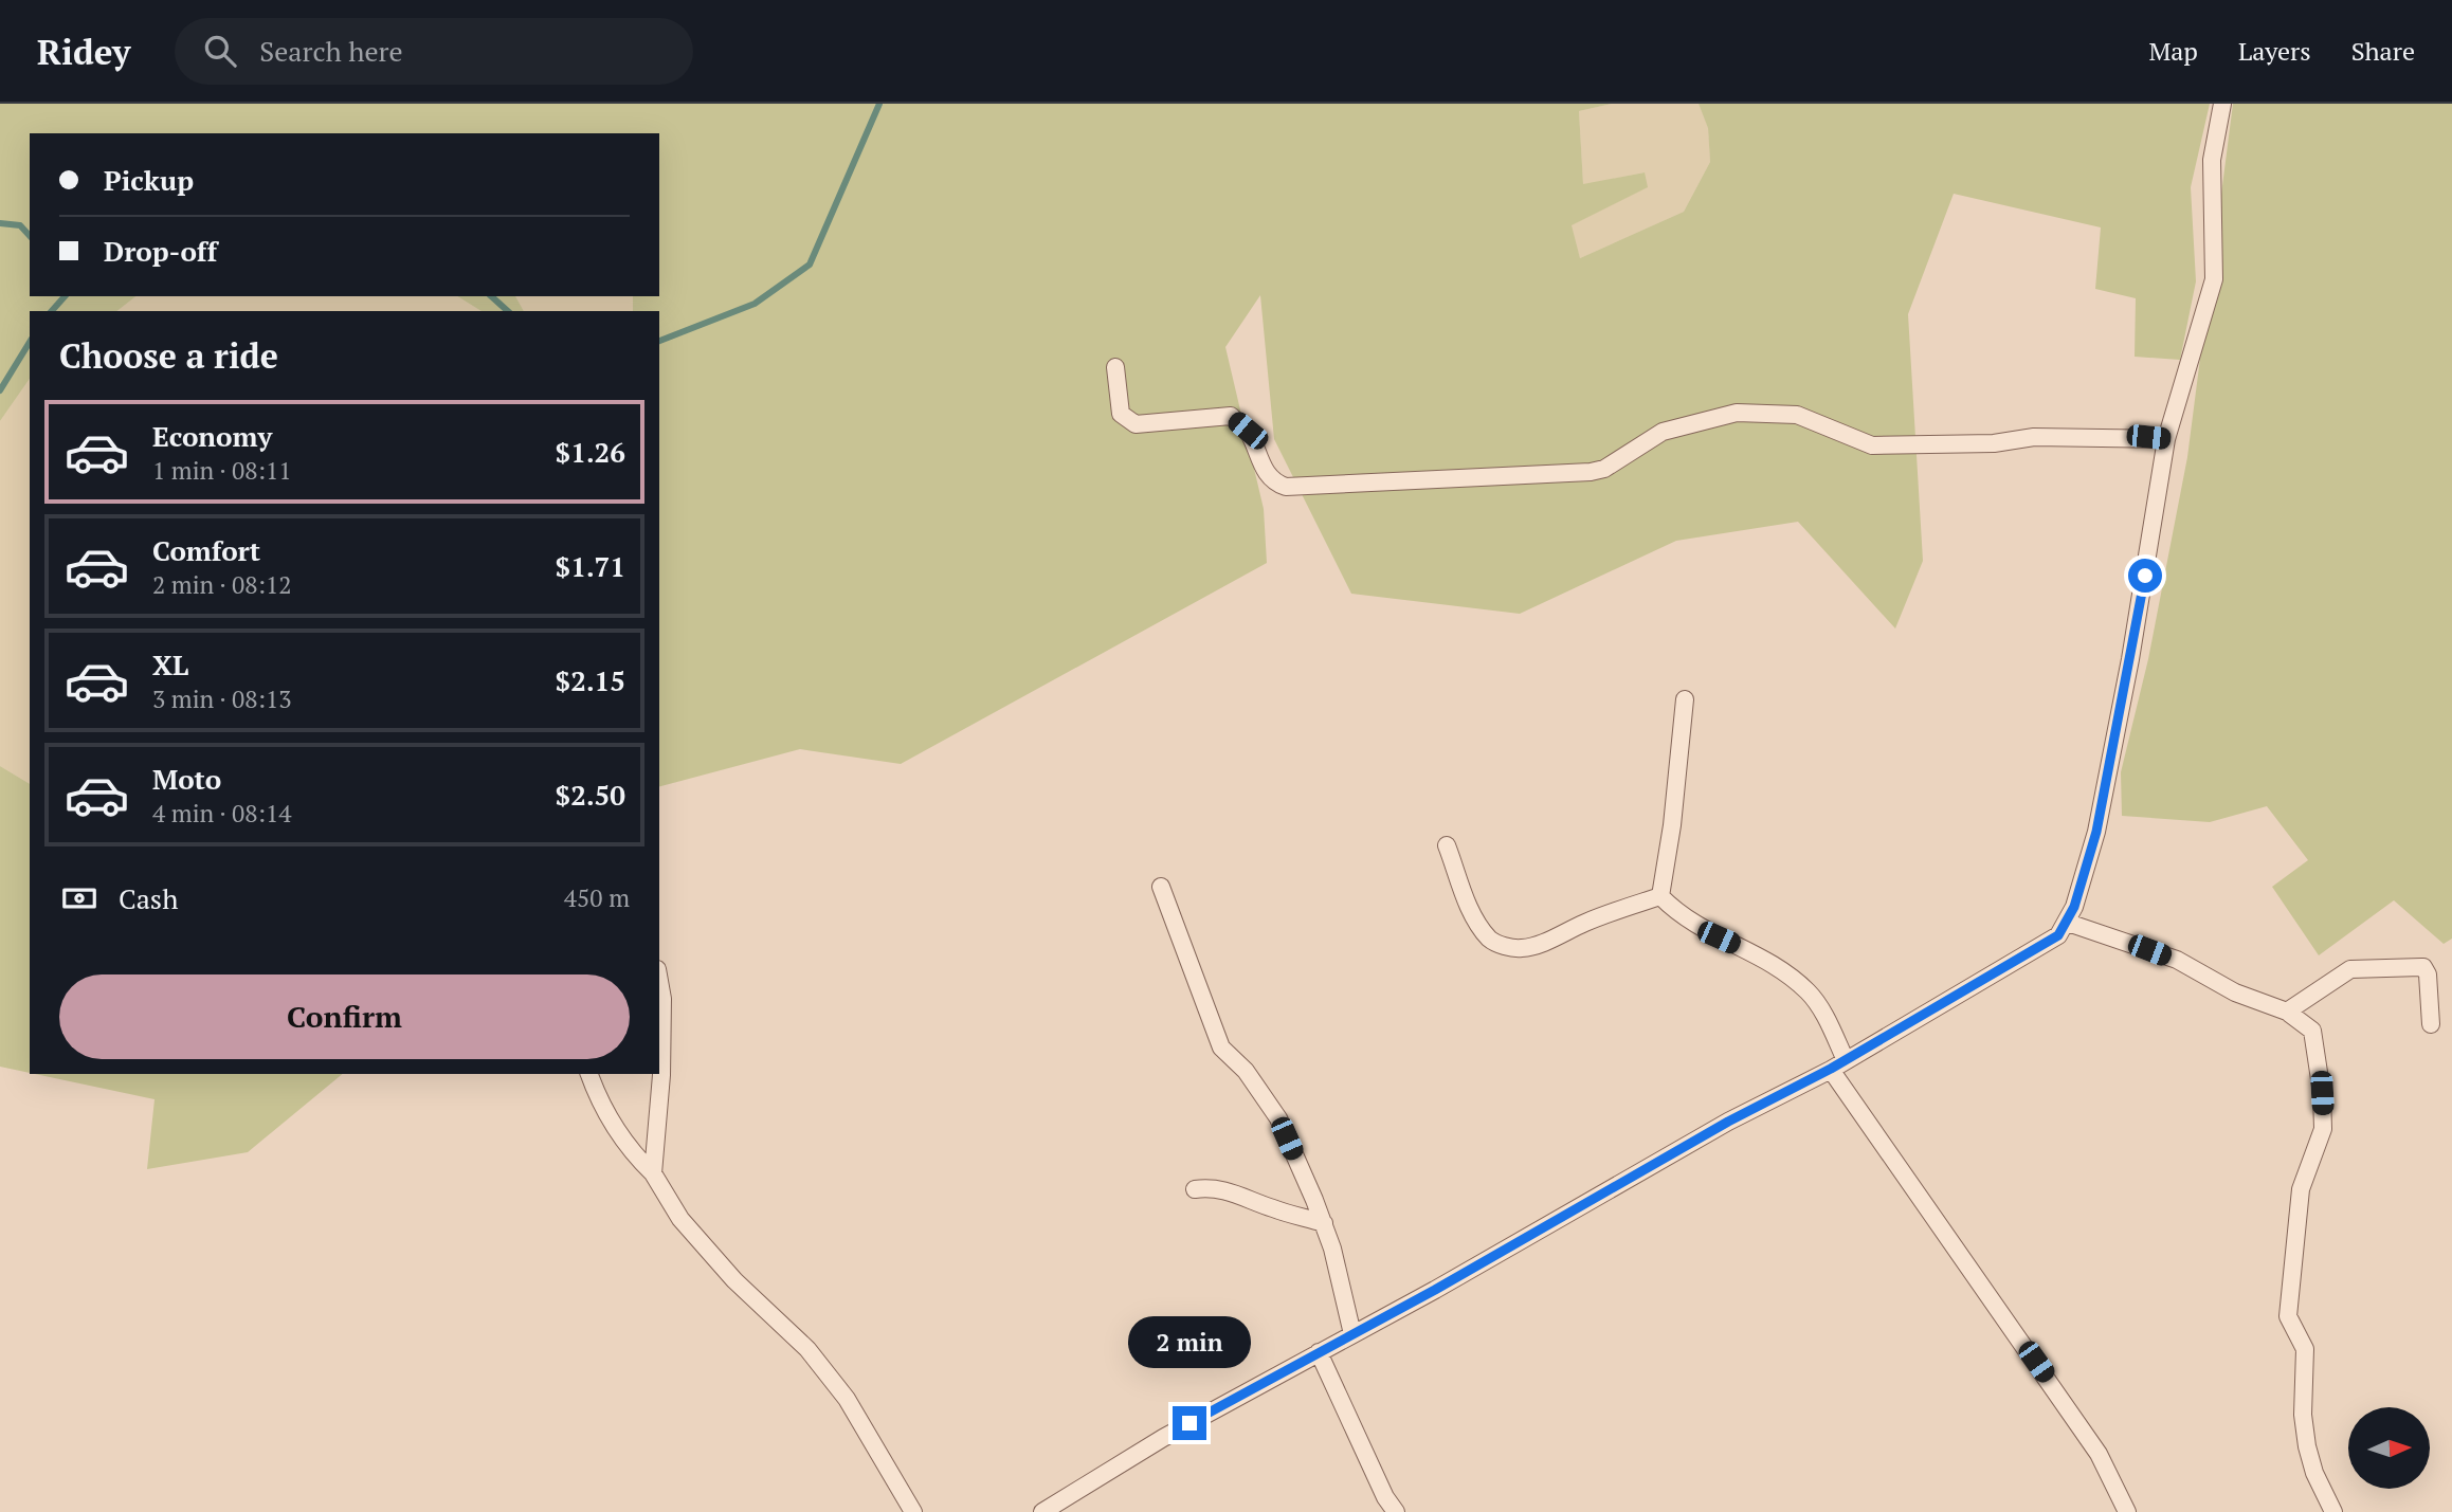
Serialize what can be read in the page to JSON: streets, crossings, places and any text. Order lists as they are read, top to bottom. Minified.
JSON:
{"north":"right","page":{"header":"Ridey","search":"Search here","nav":["Map","Layers","Share"],"banner":["Pickup","Drop-off"],"heading":"Choose a ride","list":[{"name":"Economy","note":"1 min · 08:11","value":"$1.26"},{"name":"Comfort","note":"2 min · 08:12","value":"$1.71"},{"name":"XL","note":"3 min · 08:13","value":"$2.15"},{"name":"Moto","note":"4 min · 08:14","value":"$2.50"}],"pay":["Cash","450 m"],"buttons":"Confirm","bubble":"2 min"}}
